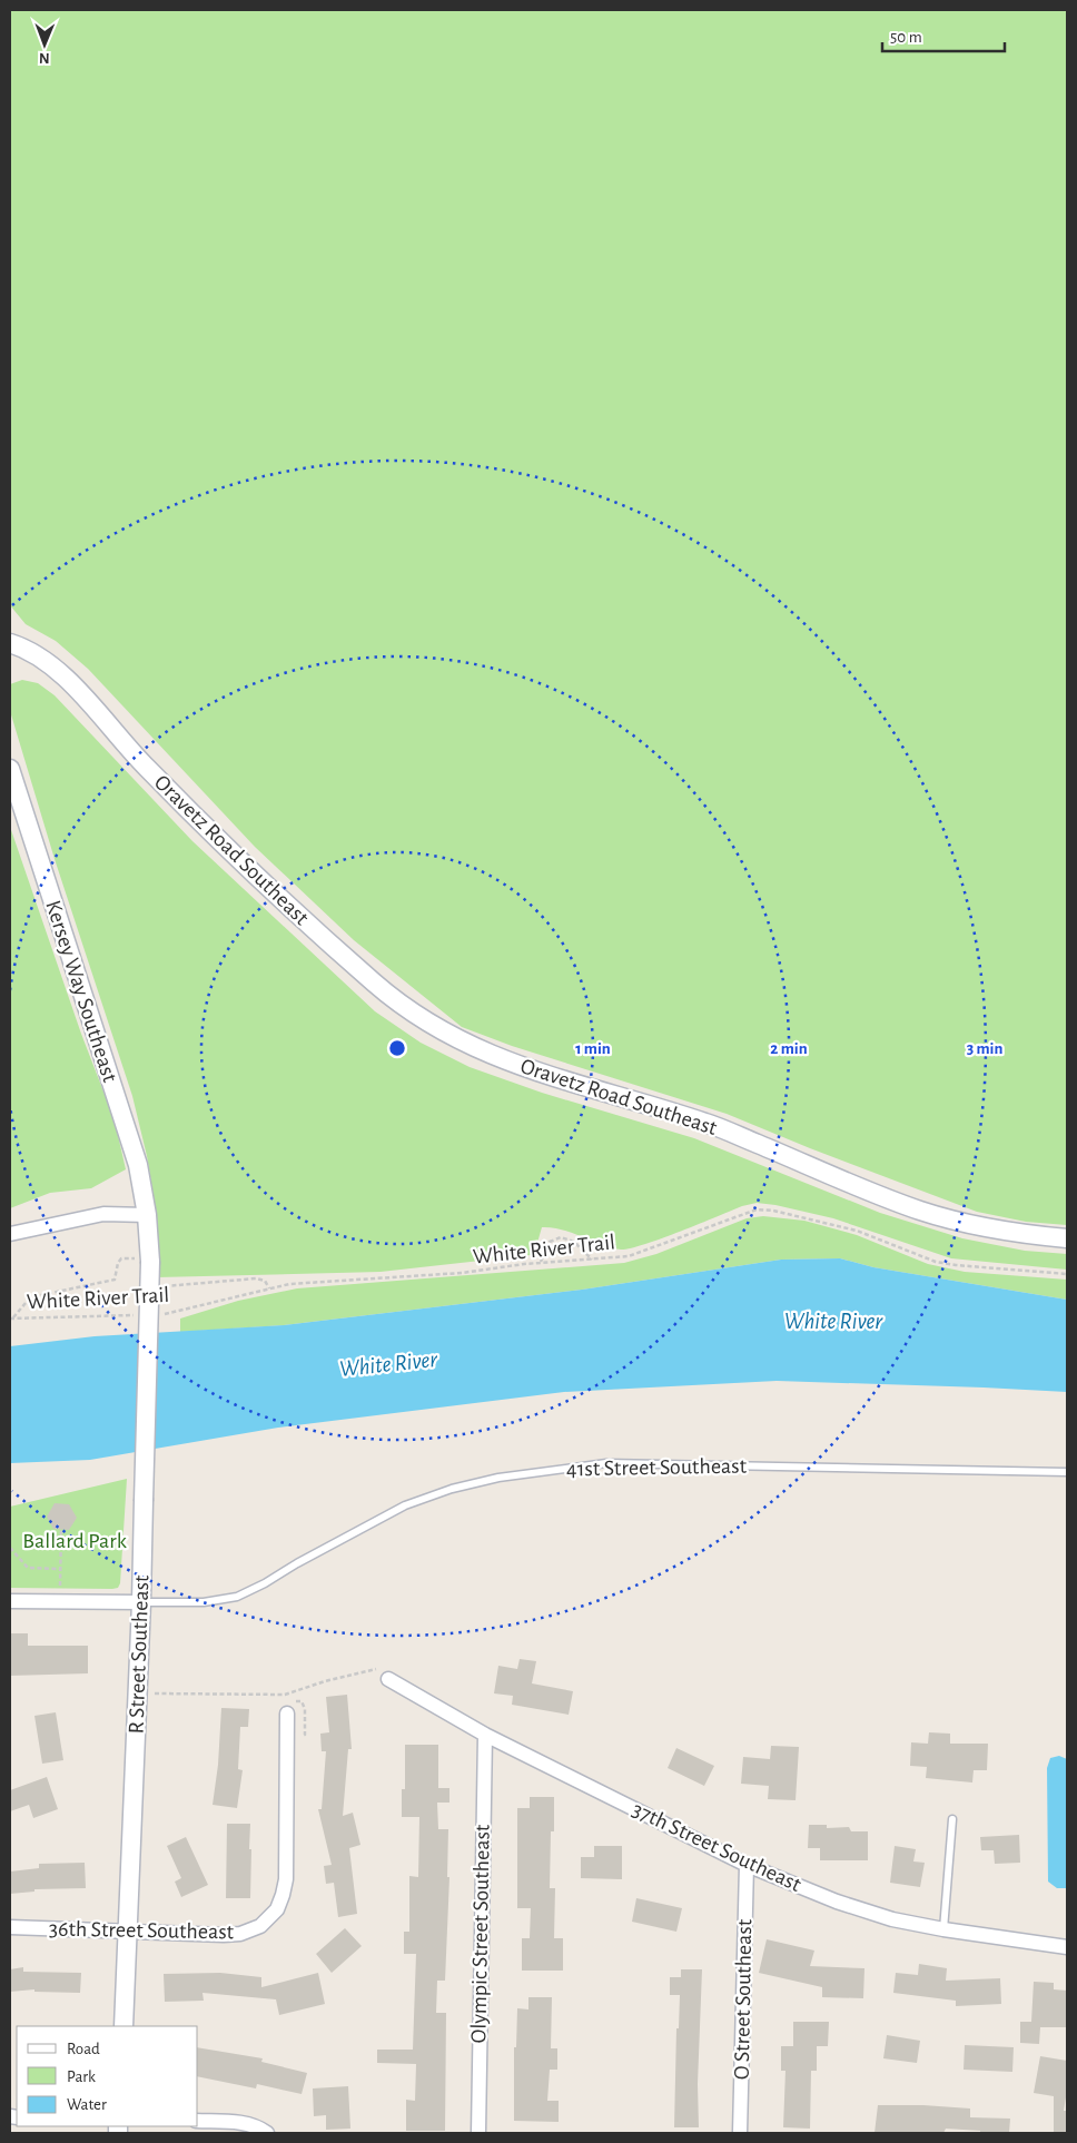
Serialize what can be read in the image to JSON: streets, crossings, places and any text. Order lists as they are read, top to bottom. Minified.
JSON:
{"streets":{"street":["Oravetz Road Southeast","Kersey Way Southeast","R Street Southeast","37th Street Southeast","36th Street Southeast","Olympic Street Southeast","O Street Southeast"],"lane":["41st Street Southeast"],"path":["White River Trail"]},"crossings":[["Kersey Way Southeast","R Street Southeast"],["41st Street Southeast","R Street Southeast"],["R Street Southeast","36th Street Southeast"],["37th Street Southeast","Olympic Street Southeast"],["37th Street Southeast","O Street Southeast"]],"water":["White River"],"parks":["Ballard Park"],"legend":["Road","Park","Water"],"scale_bar":"50 m","north":"bottom","rings":["1 min","2 min","3 min"]}
